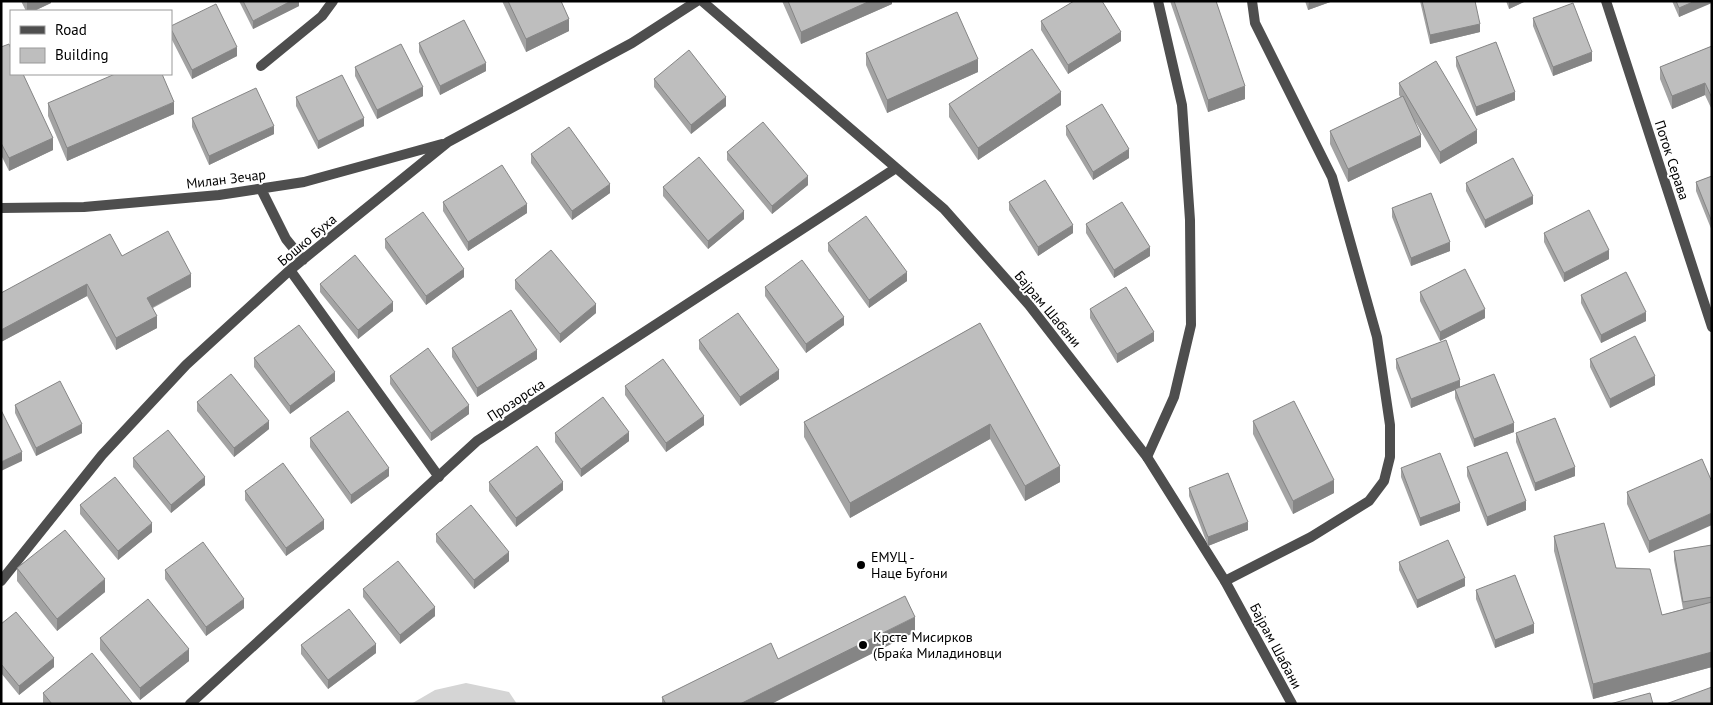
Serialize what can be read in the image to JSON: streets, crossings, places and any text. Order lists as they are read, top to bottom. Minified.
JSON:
{"streets":{"street":["Поток Серава","Милан Зечар","Бошко Буха","Бајрам Шабани","Прозорска"]},"crossings":[["Милан Зечар","Бошко Буха"],["Бајрам Шабани","Прозорска"]],"places":["ЕМУЦ - Наце Буѓони","Крсте Мисирков (Браќа Миладиновци"],"legend":["Road","Building"]}
